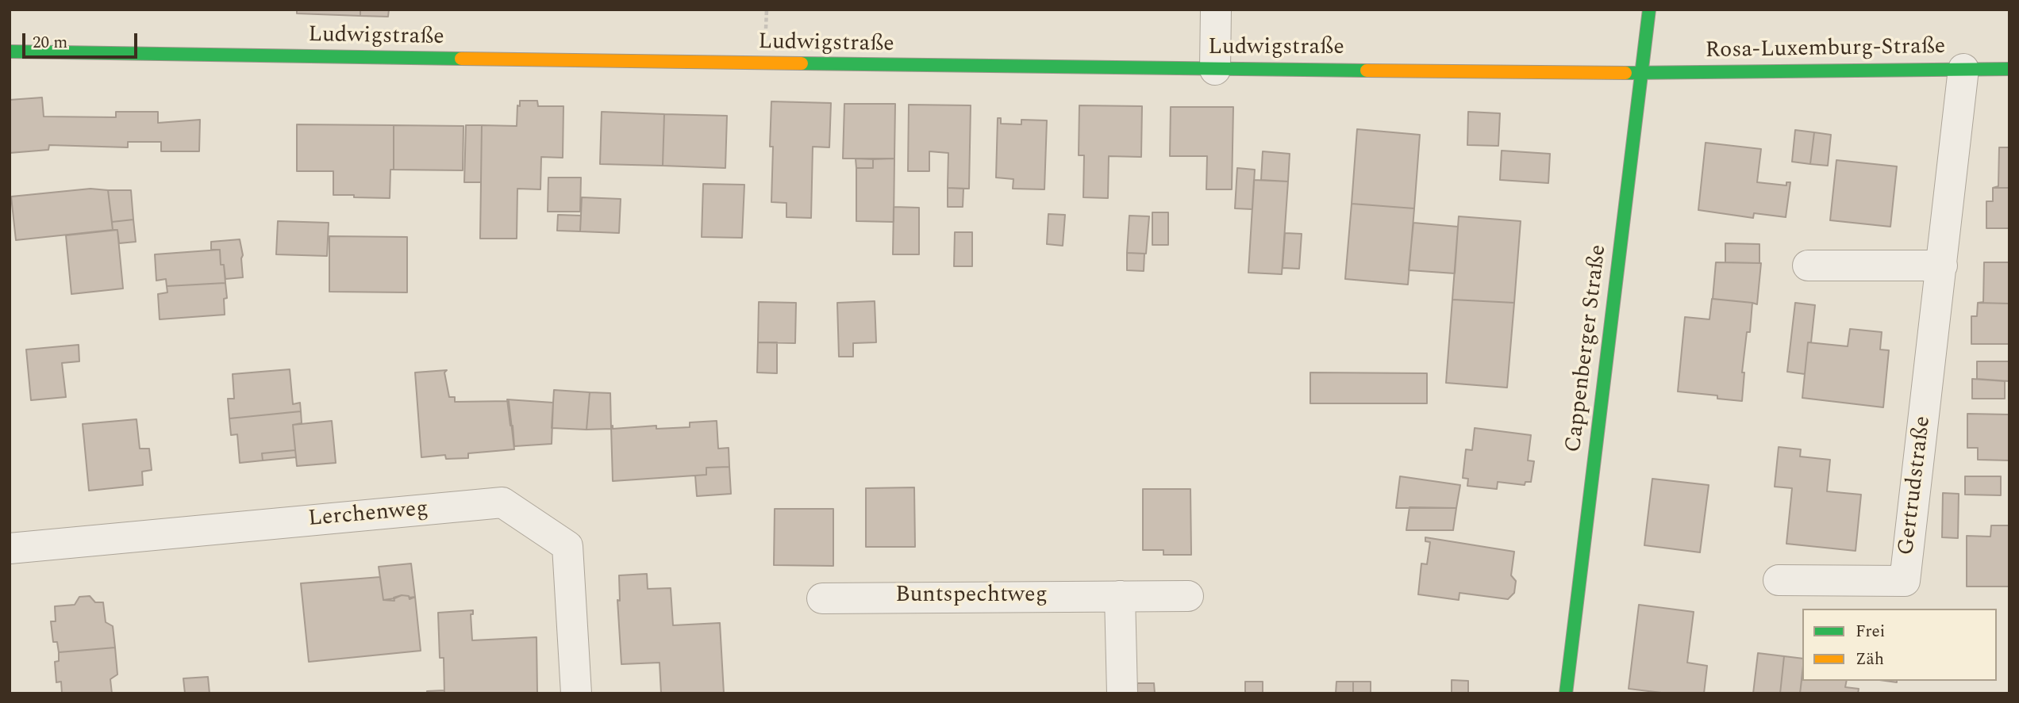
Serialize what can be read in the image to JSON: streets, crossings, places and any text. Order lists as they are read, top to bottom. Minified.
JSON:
{"streets":{"street":["Ludwigstraße","Rosa-Luxemburg-Straße","Cappenberger Straße","Gertrudstraße","Lerchenweg","Buntspechtweg"]},"crossings":[["Ludwigstraße","Rosa-Luxemburg-Straße"],["Ludwigstraße","Cappenberger Straße"],["Rosa-Luxemburg-Straße","Cappenberger Straße"],["Rosa-Luxemburg-Straße","Gertrudstraße"]],"legend":["Frei","Zäh"],"scale_bar":"20 m"}
